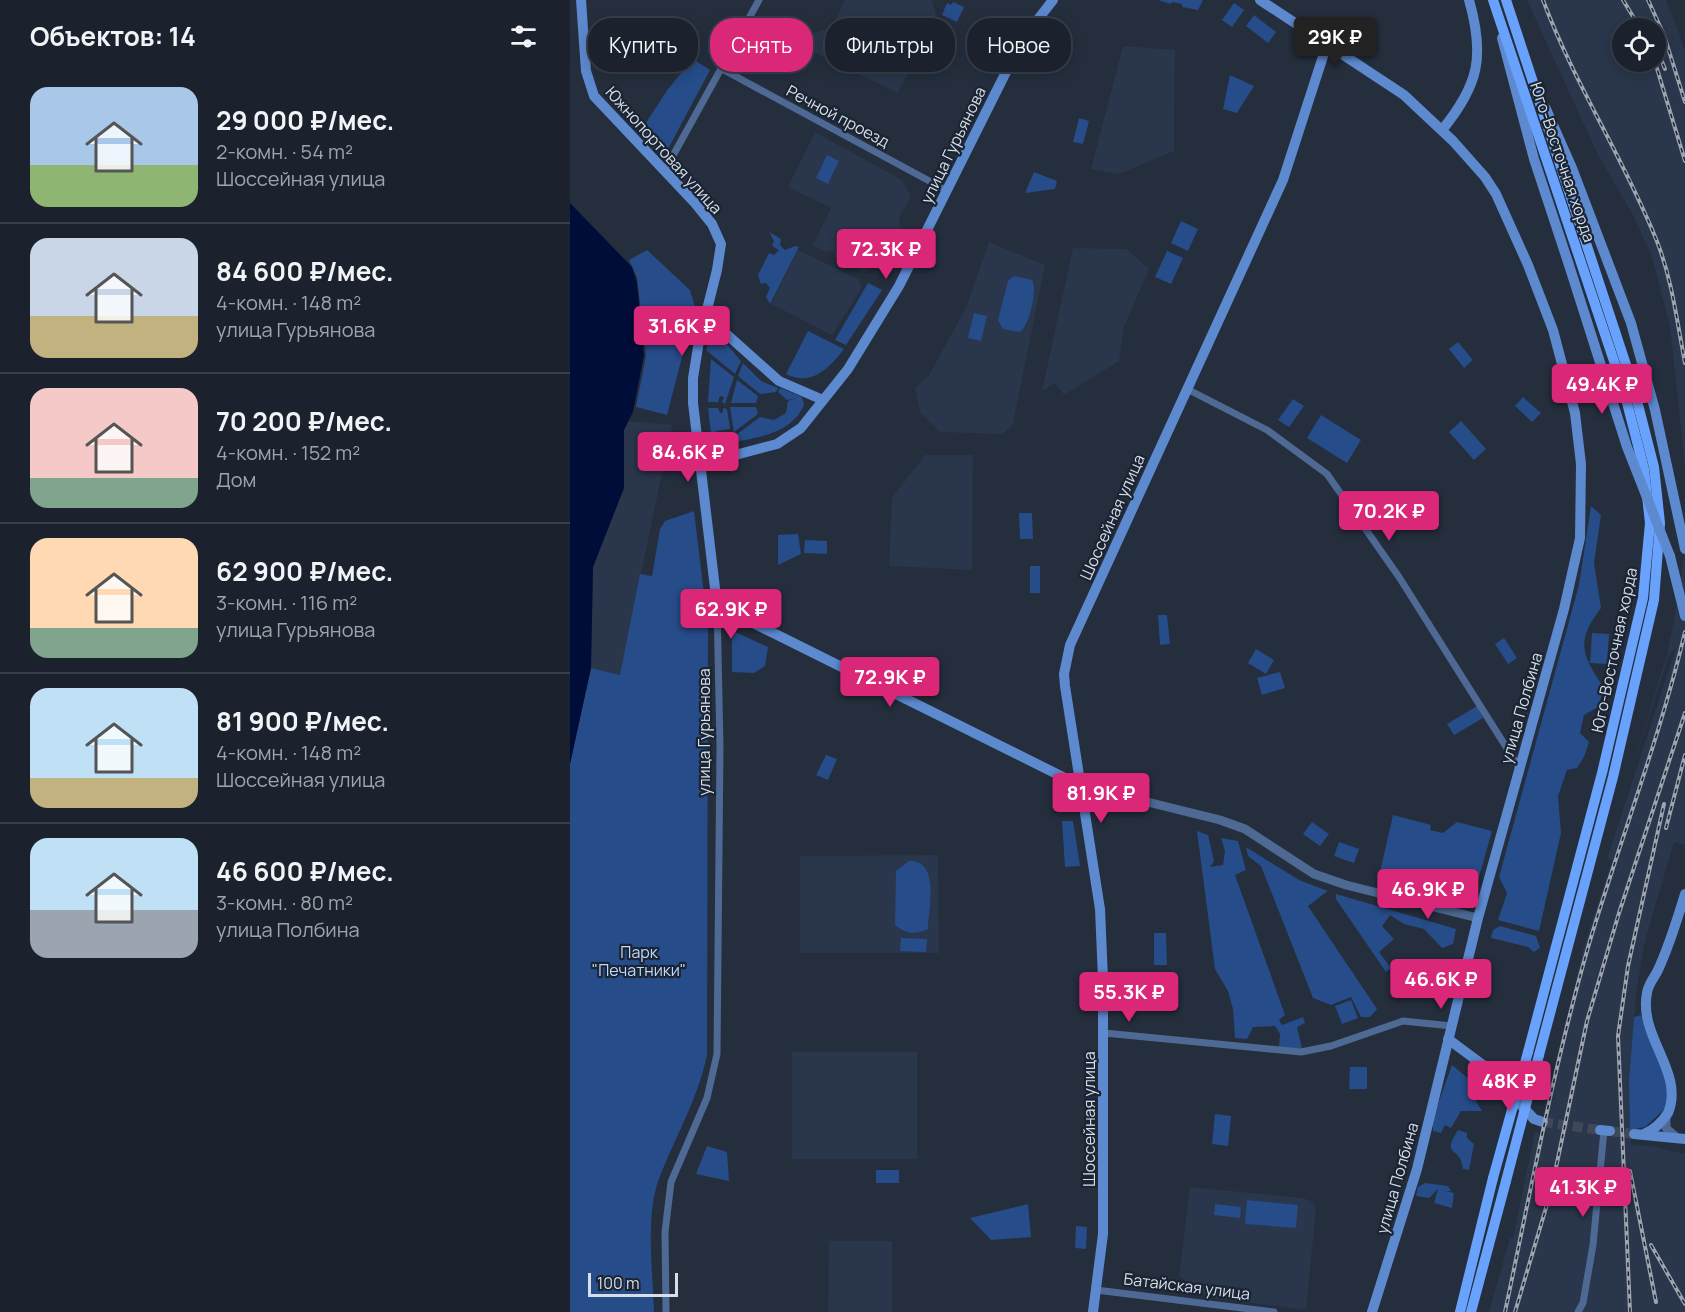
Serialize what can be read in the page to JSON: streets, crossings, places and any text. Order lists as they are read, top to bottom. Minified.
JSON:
{"streets":{"main road":["улица Гурьянова","Южнопортовая улица","Юго-Восточная хорда","Шоссейная улица","улица Полбина"],"street":["Речной проезд","Батайская улица"]},"crossings":[["Речной проезд","улица Гурьянова"],["улица Гурьянова","Южнопортовая улица"],["Шоссейная улица","Батайская улица"]],"parks":["Парк \"Печатники\""],"scale_bar":"100 m","page":{"heading":"Объектов: 14","price":["29K ₽","72.3K ₽","31.6K ₽","49.4K ₽","84.6K ₽","70.2K ₽","62.9K ₽","72.9K ₽","81.9K ₽","46.9K ₽","46.6K ₽","55.3K ₽","48K ₽","41.3K ₽"],"chip":["Купить","Снять","Фильтры","Новое"],"list":[{"name":"29 000 ₽/мес.","note":"2-комн. · 54 m² · Шоссейная улица"},{"name":"84 600 ₽/мес.","note":"4-комн. · 148 m² · улица Гурьянова"},{"name":"70 200 ₽/мес.","note":"4-комн. · 152 m² · Дом"},{"name":"62 900 ₽/мес.","note":"3-комн. · 116 m² · улица Гурьянова"},{"name":"81 900 ₽/мес.","note":"4-комн. · 148 m² · Шоссейная улица"},{"name":"46 600 ₽/мес.","note":"3-комн. · 80 m² · улица Полбина"}],"scale":"100 m"}}
